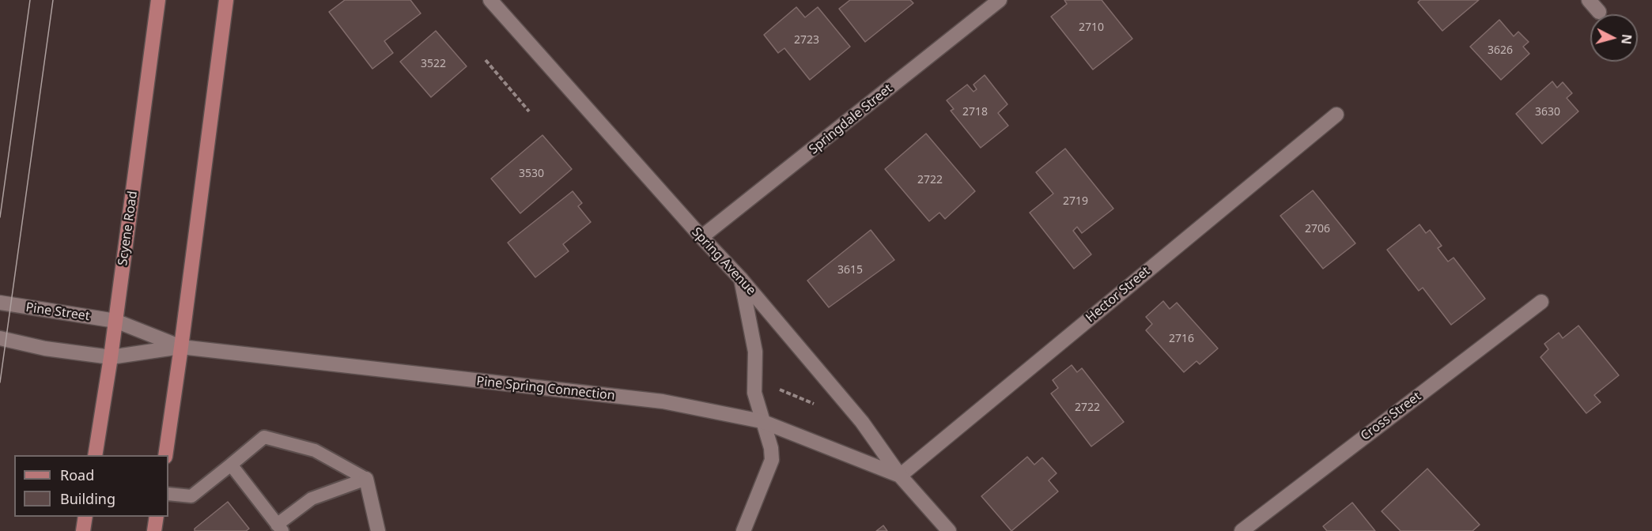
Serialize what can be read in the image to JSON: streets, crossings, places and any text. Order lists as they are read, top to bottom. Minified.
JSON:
{"streets":{"main road":["Scyene Road"],"street":["Springdale Street","Spring Avenue","Hector Street","Pine Street","Pine Spring Connection","Cross Street"]},"crossings":[["Springdale Street","Spring Avenue"],["Scyene Road","Pine Street"],["Scyene Road","Pine Spring Connection"],["Spring Avenue","Hector Street"],["Spring Avenue","Pine Spring Connection"],["Hector Street","Pine Spring Connection"],["Pine Street","Pine Spring Connection"]],"house_numbers":["2710","2723","3626","3522","2718","3630","3530","2722","2719","2706","3615","2716","2722"],"legend":["Road","Building"],"north":"right"}
